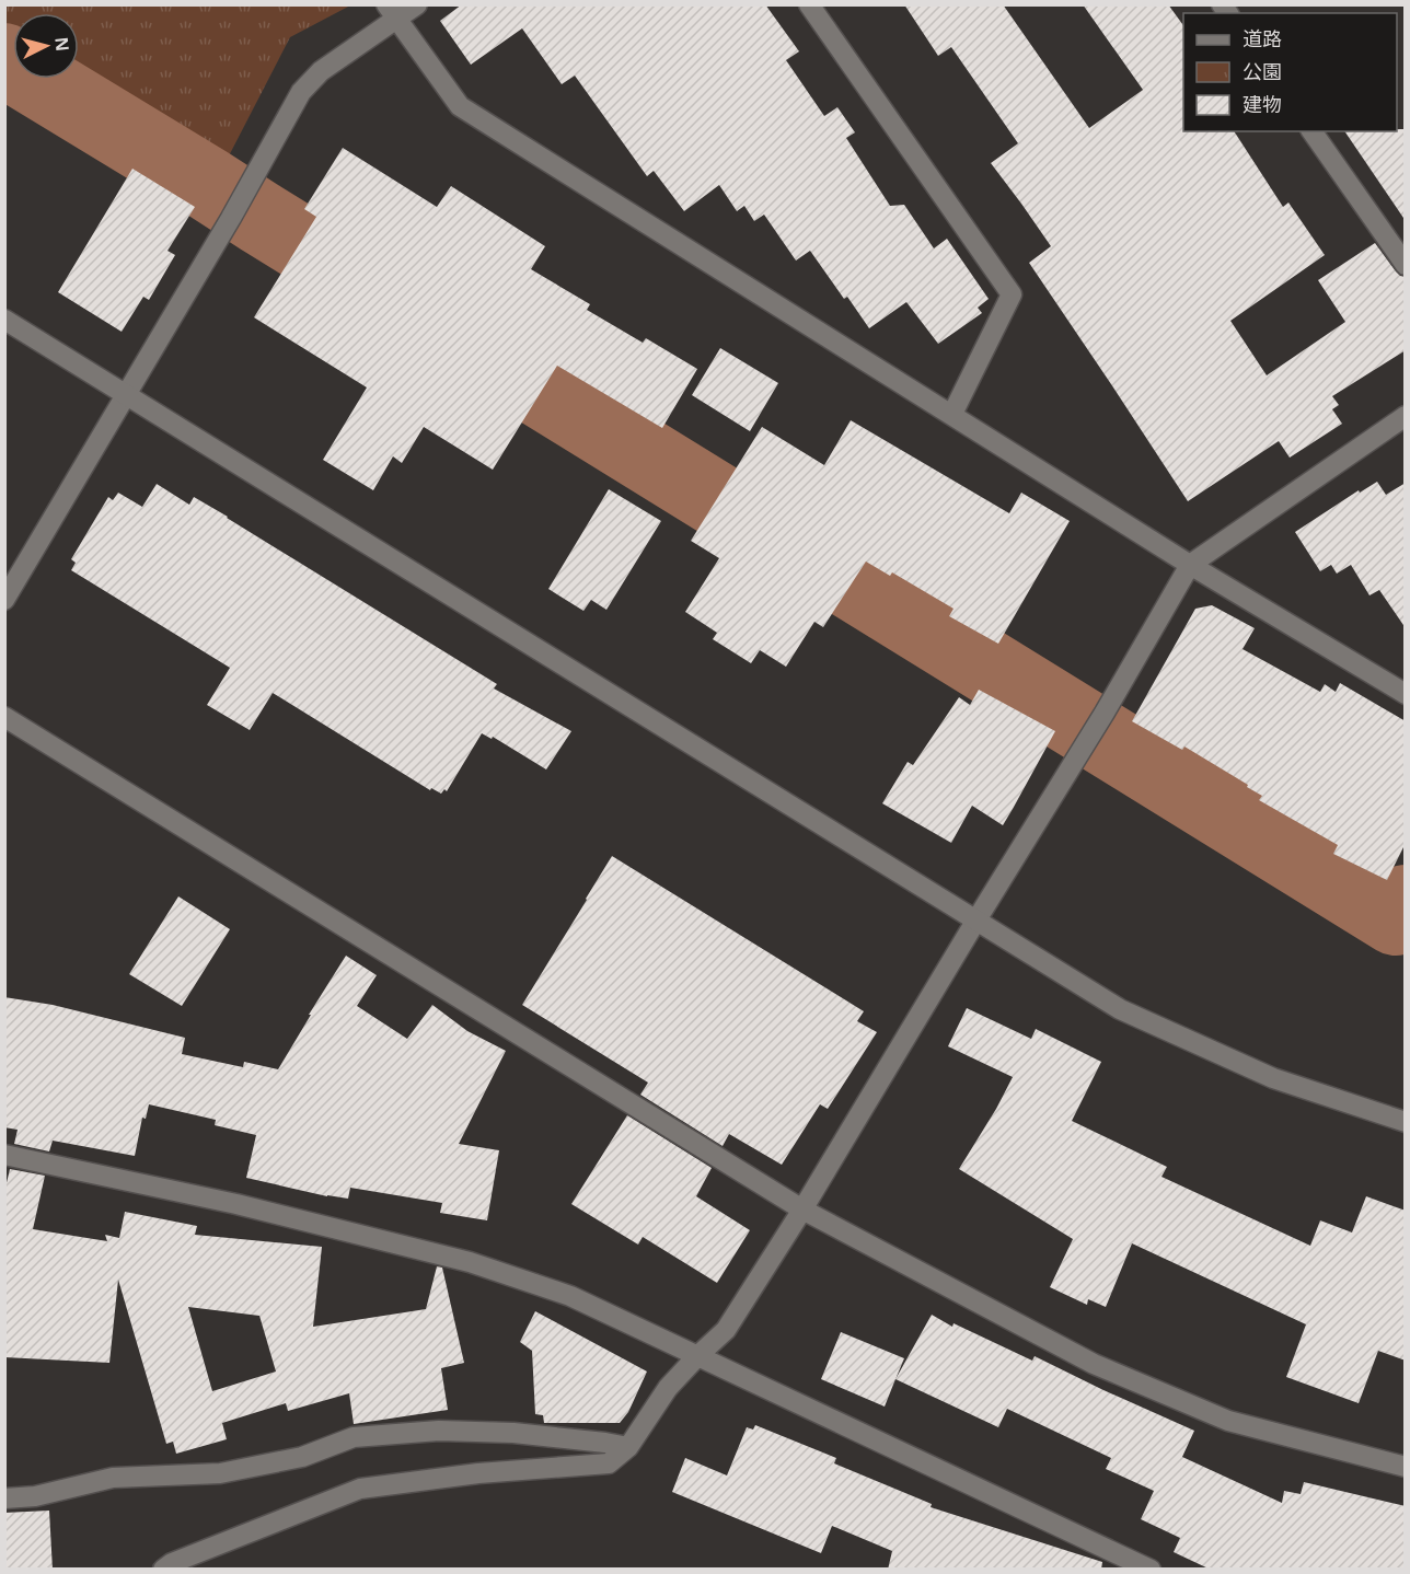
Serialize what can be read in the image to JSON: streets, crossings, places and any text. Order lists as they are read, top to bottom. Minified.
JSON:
{"legend":["道路","公園","建物"],"north":"right"}
